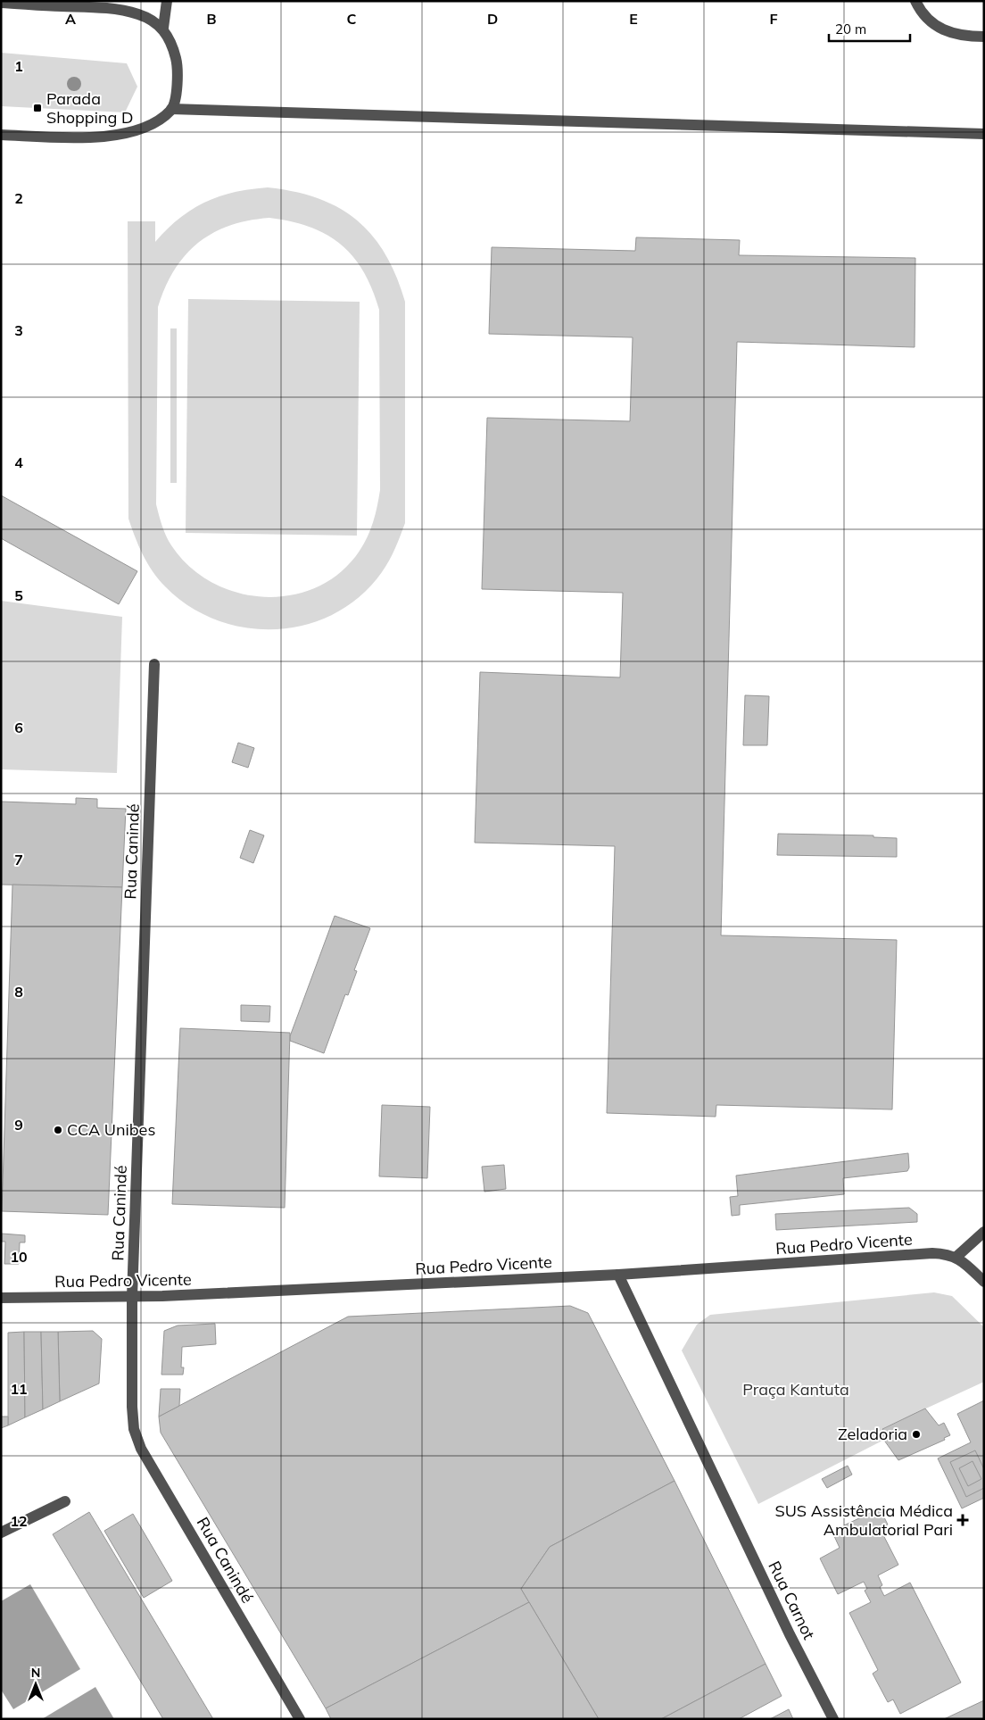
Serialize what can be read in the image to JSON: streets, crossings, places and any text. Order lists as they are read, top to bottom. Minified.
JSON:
{"streets":{"street":["Rua Canindé","Rua Pedro Vicente","Rua Carnot"]},"crossings":[["Rua Canindé","Rua Pedro Vicente"],["Rua Pedro Vicente","Rua Carnot"]],"parks":["Praça Kantuta"],"places":{"transit":["Parada Shopping D"],"other":["CCA Unibes","Zeladoria"],"health":["SUS Assistência Médica Ambulatorial Pari"]},"scale_bar":"20 m","north":"top","grid":{"columns":["A","B","C","D","E","F"],"rows":["1","2","3","4","5","6","7","8","9","10","11","12"]}}
